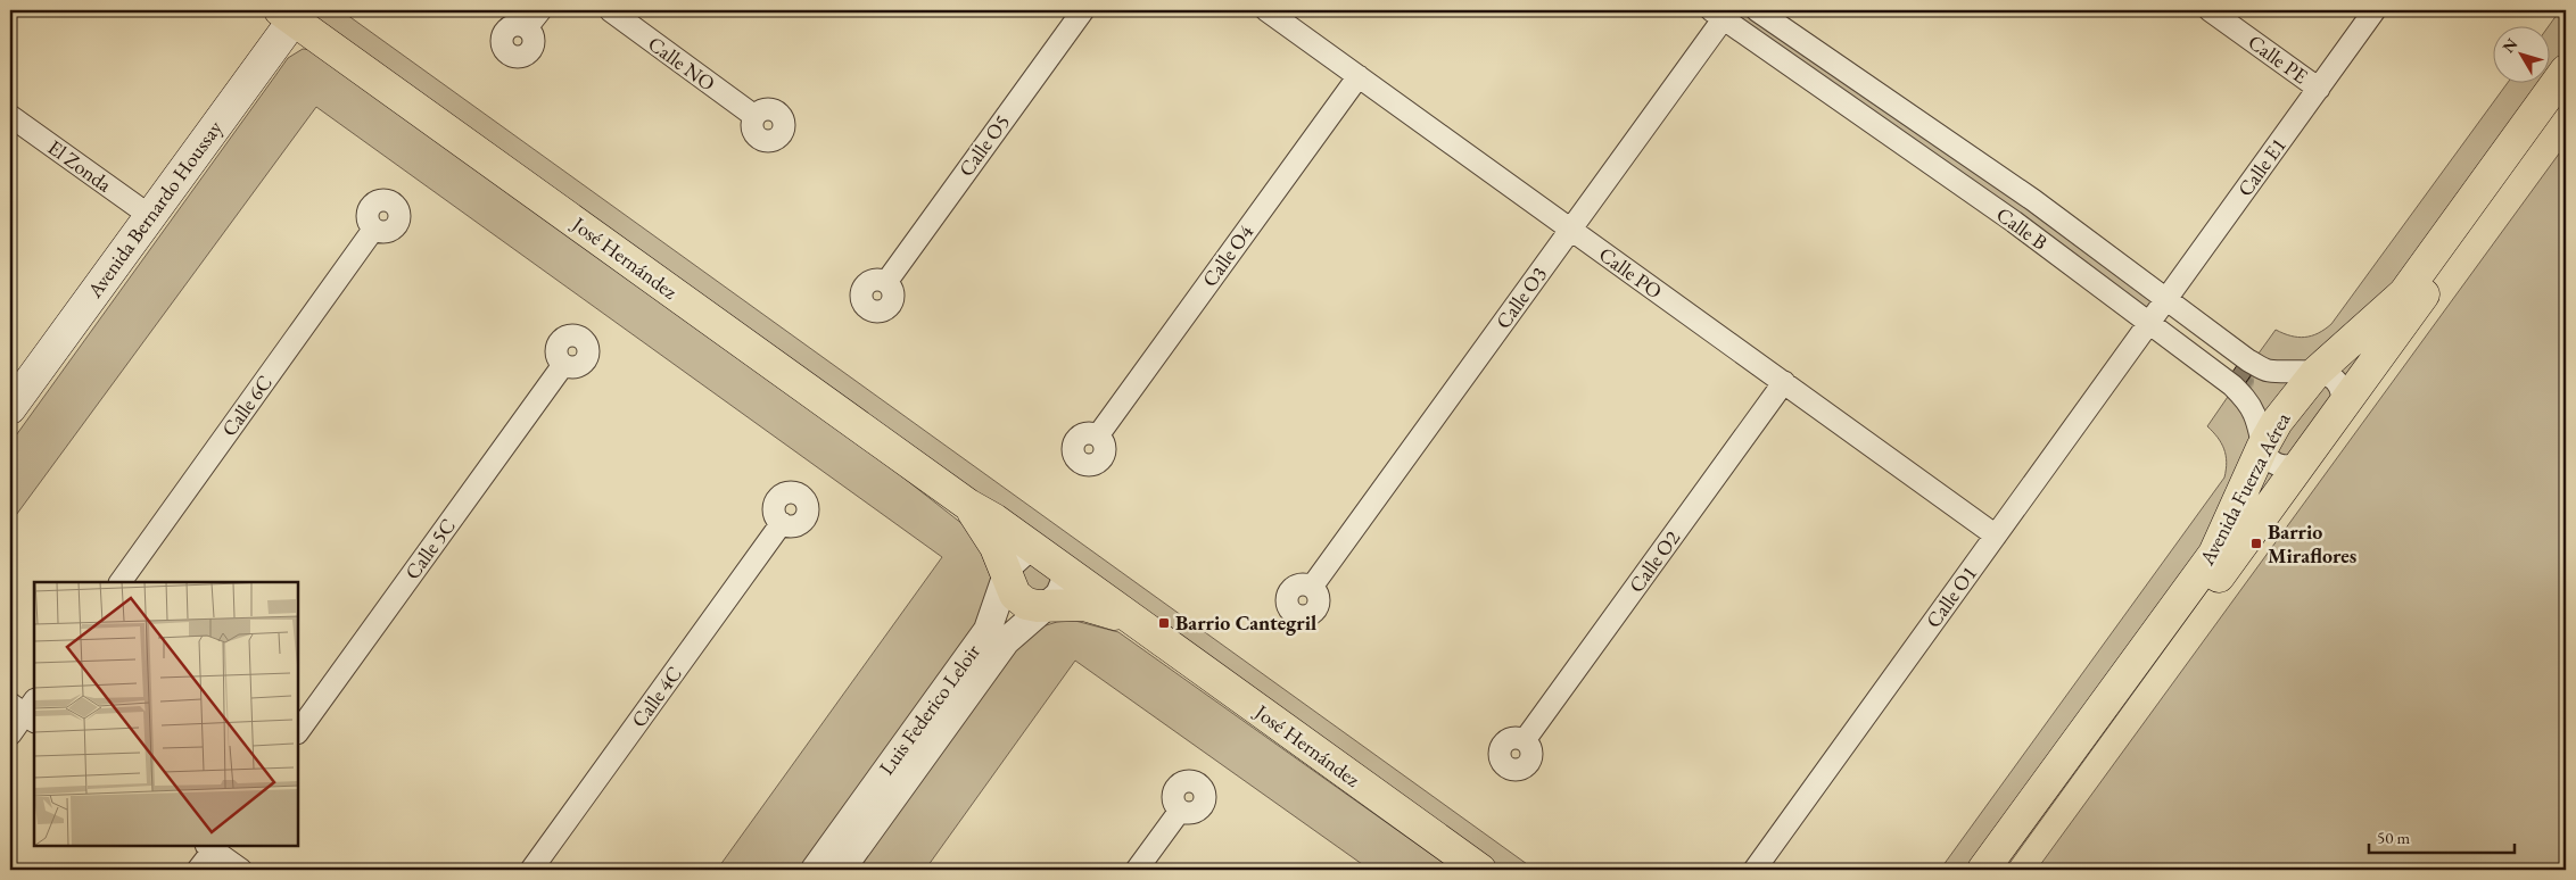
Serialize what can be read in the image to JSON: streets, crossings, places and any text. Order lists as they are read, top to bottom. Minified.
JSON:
{"streets":{"main road":["Avenida Bernardo Houssay","José Hernández","Avenida Fuerza Aérea"],"street":["Calle PE","Calle NO","Calle O5","El Zonda","Calle E1","Calle B","Calle O4","Calle PO","Calle O3","Calle 6C","Calle 5C","Calle O2","Calle O1","Calle 4C","Luis Federico Leloir"]},"crossings":[["Calle PE","Calle E1"],["El Zonda","Avenida Bernardo Houssay"],["Calle E1","Calle B"],["Calle E1","Calle O1"],["Avenida Bernardo Houssay","José Hernández"],["Calle B","Calle O3"],["Calle B","Avenida Fuerza Aérea"],["Calle B","Calle O1"],["Calle O4","Calle PO"],["José Hernández","Luis Federico Leloir"],["Calle PO","Calle O3"],["Calle PO","Calle O2"],["Calle PO","Calle O1"]],"places":{"transit":["Barrio Miraflores","Barrio Cantegril"]},"scale_bar":"50 m","north":"top left"}
